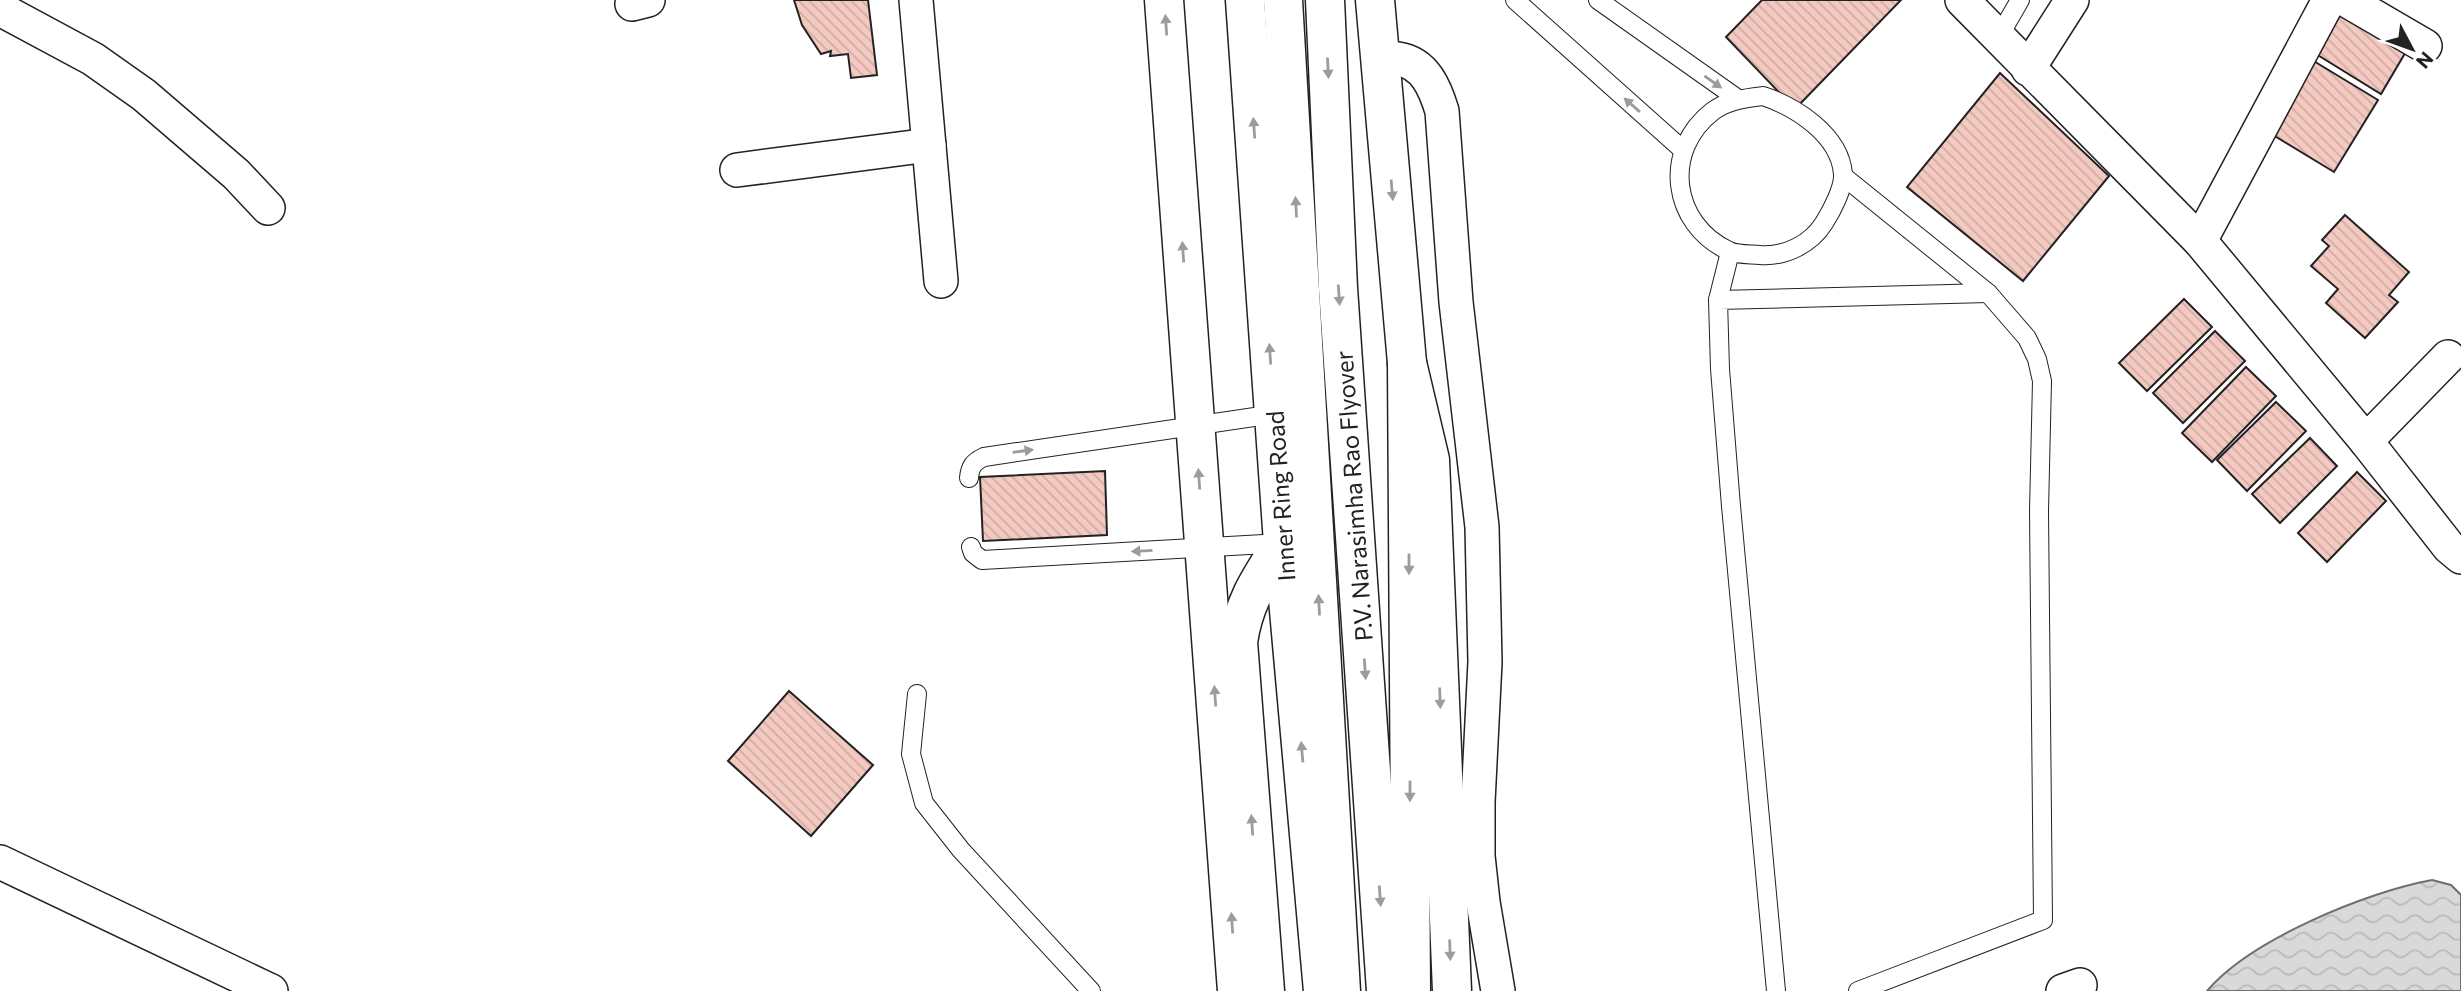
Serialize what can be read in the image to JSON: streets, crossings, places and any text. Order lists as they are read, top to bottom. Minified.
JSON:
{"streets":{"main road":["Inner Ring Road","P.V. Narasimha Rao Flyover"]},"north":"bottom right"}
